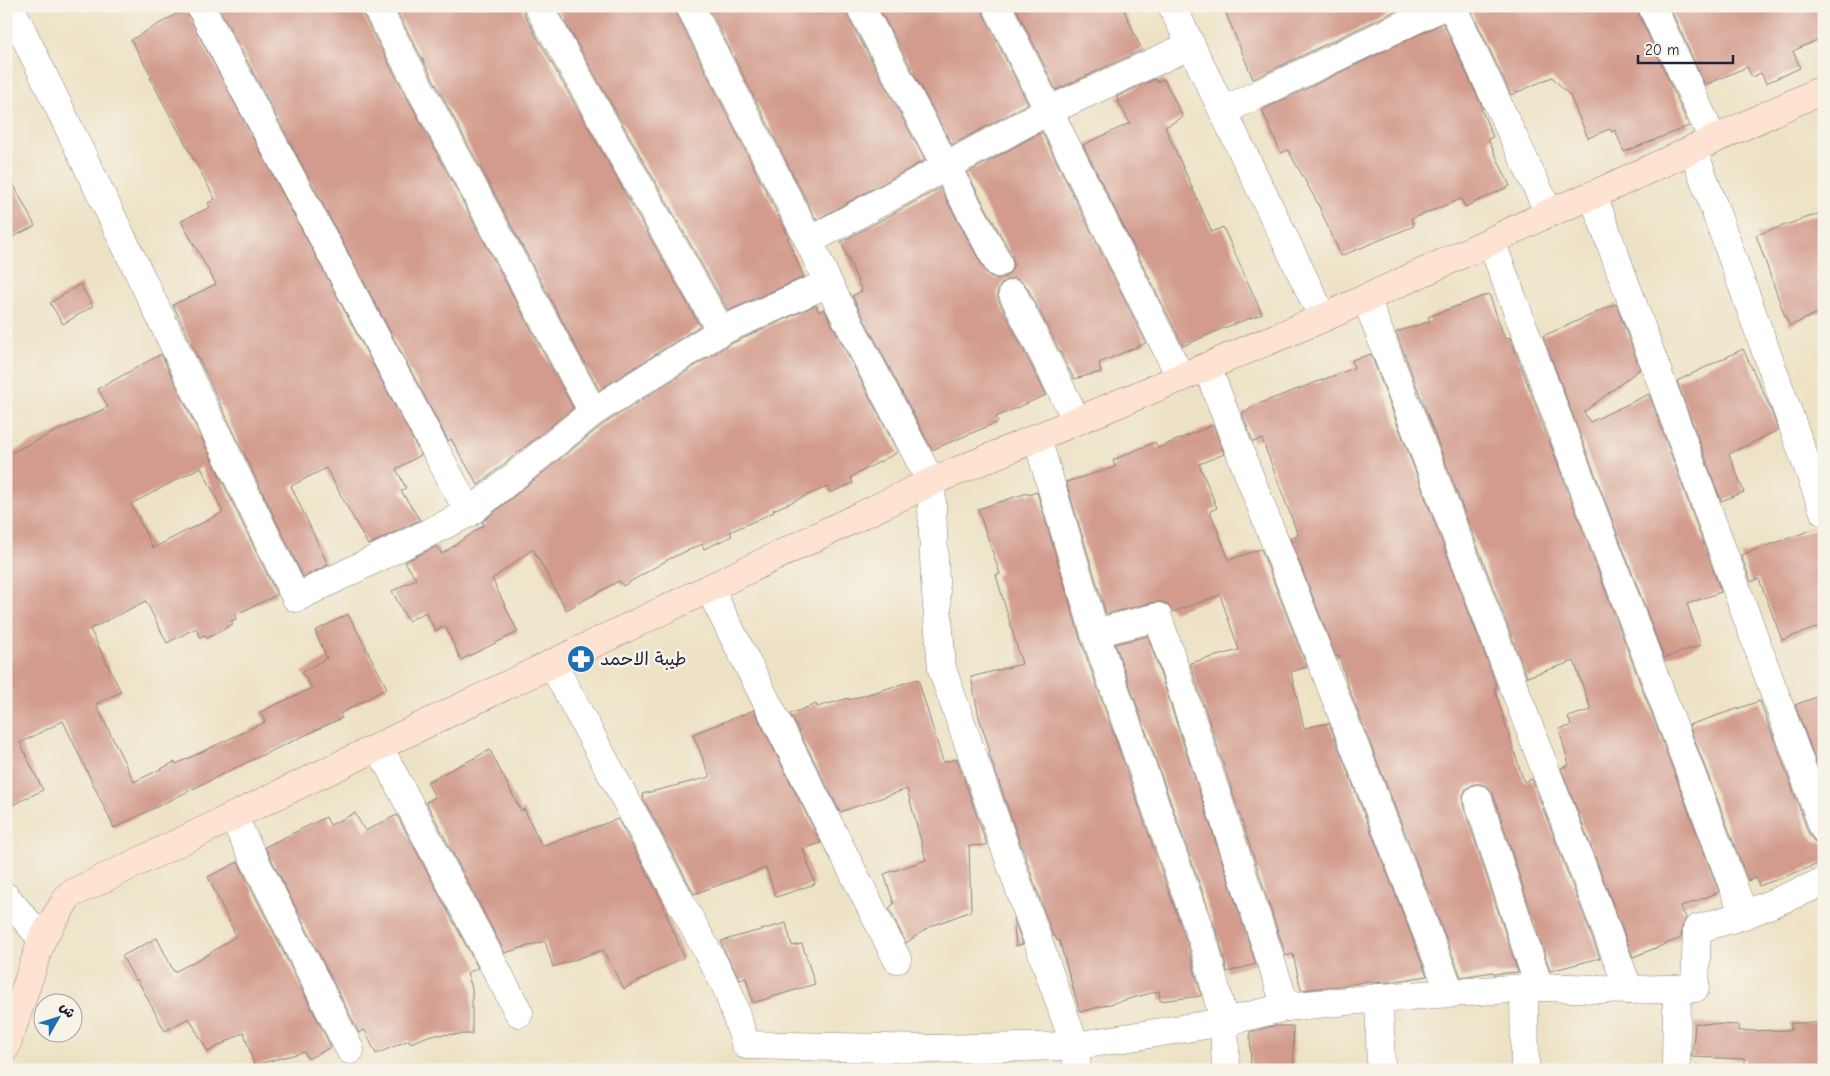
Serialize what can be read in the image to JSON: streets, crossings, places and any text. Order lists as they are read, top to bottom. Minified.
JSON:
{"places":{"pharmacy":["طيبة الاحمد"]},"scale_bar":"20 m","north":"top right"}
